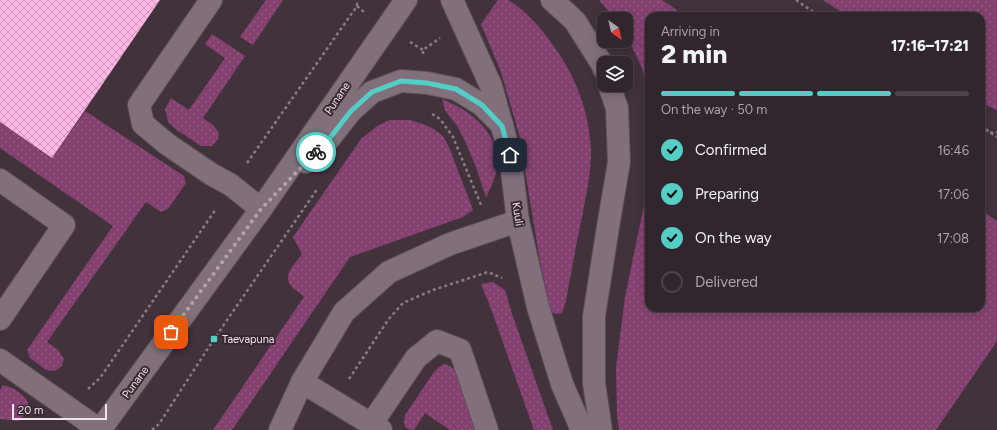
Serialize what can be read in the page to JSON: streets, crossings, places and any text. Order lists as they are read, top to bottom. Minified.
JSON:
{"streets":{"street":["Punane","Kuuli"]},"places":{"transit":["Taevapuna"]},"scale_bar":"20 m","north":"bottom right","page":{"heading":["2 min","Arriving in","17:16–17:21"],"bar":"On the way · 50 m","list":[["Confirmed","16:46"],["Preparing","17:06"],["On the way","17:08"],"Delivered"],"scale":"20 m"}}
